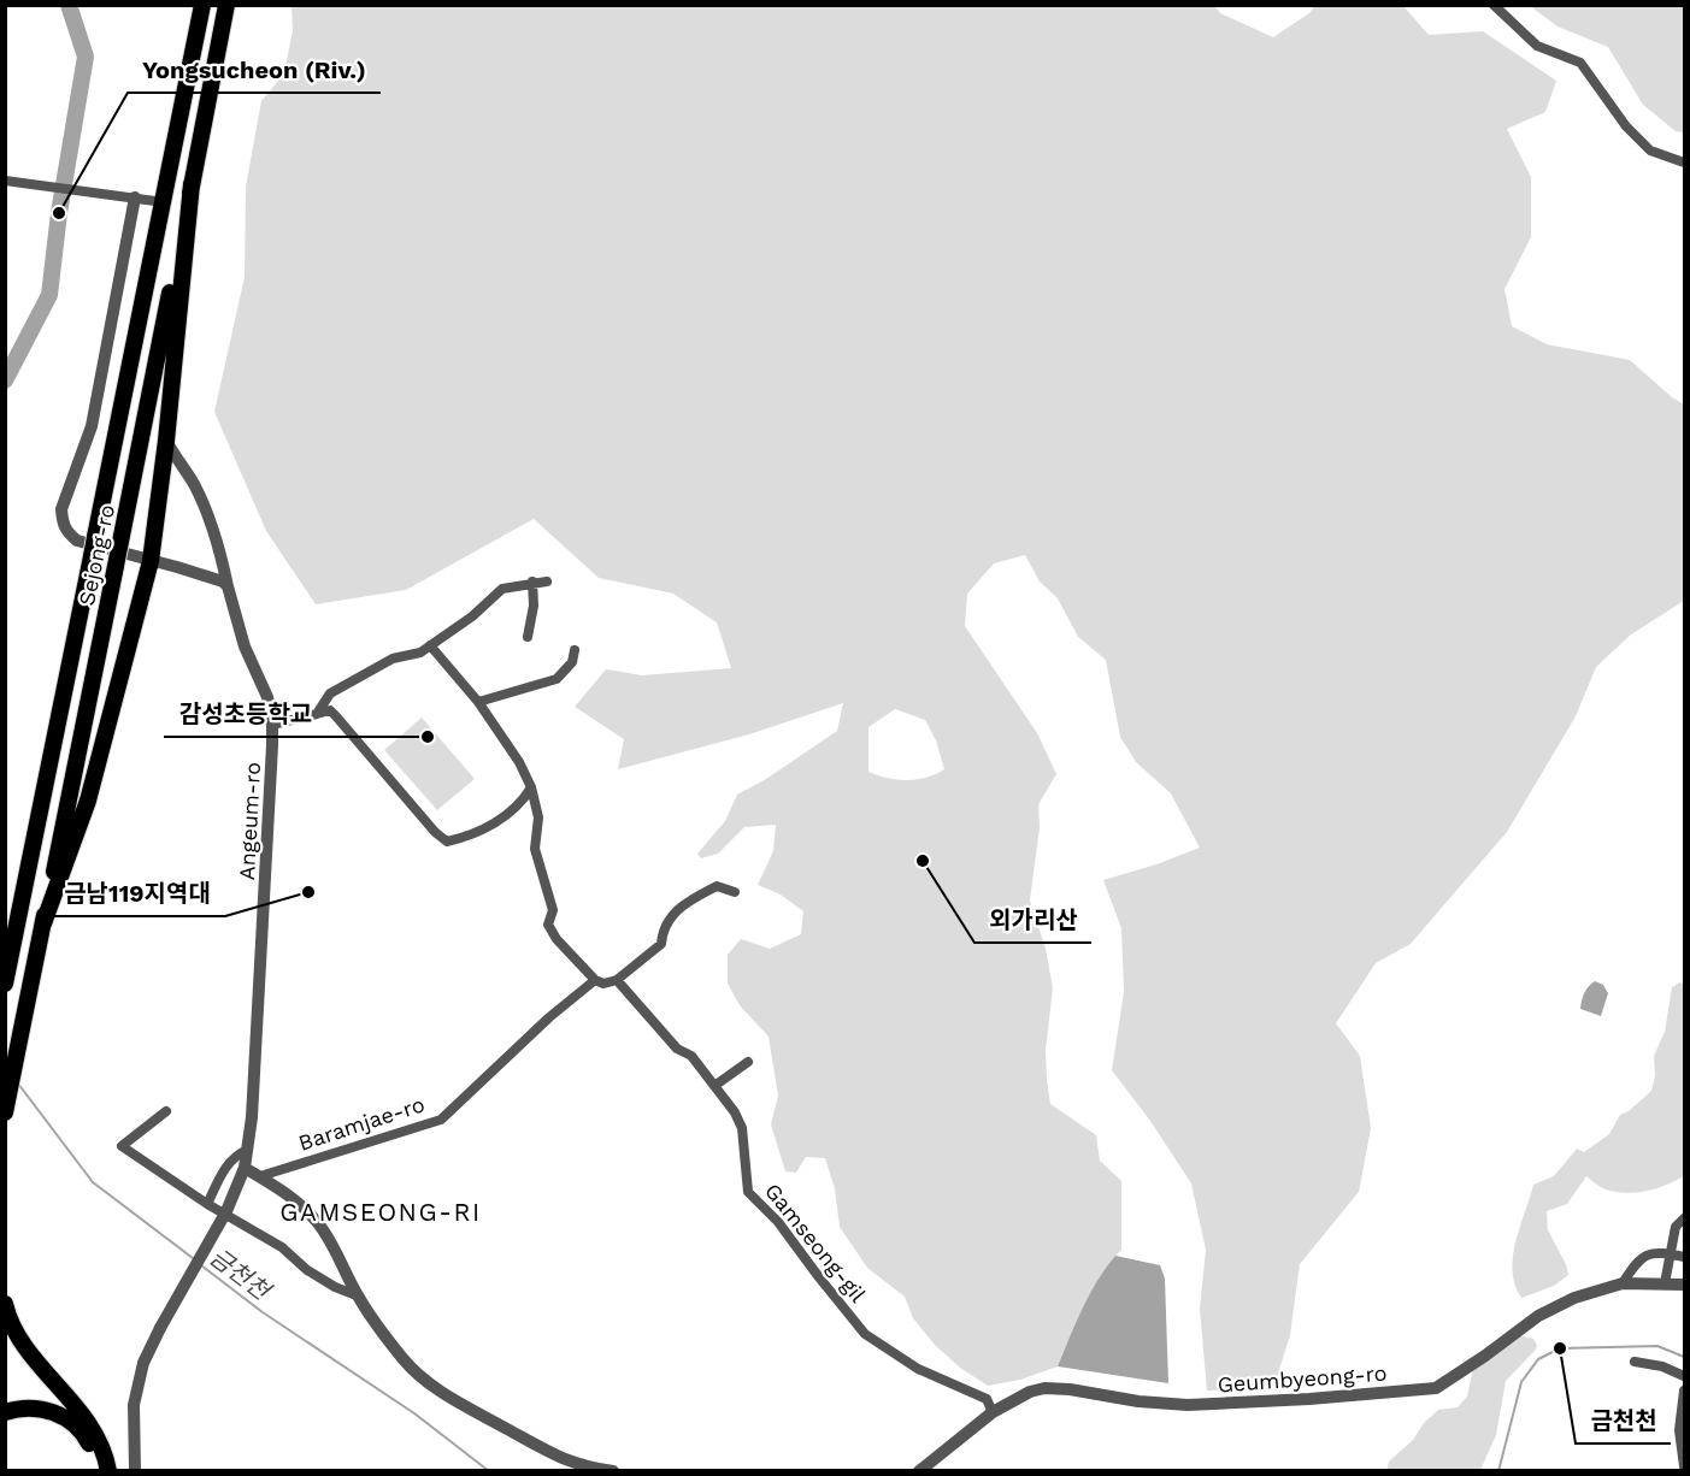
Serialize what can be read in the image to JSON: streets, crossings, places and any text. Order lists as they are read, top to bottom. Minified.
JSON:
{"streets":{"highway":["Sejong-ro"],"street":["Angeum-ro","Baramjae-ro","Gamseong-gil","Geumbyeong-ro"]},"crossings":[["Gamseong-gil","Geumbyeong-ro"]],"districts":["GAMSEONG-RI"],"water":["금천천"],"places":["Yongsucheon (Riv.)","감성초등학교","외가리산","금남119지역대","금천천"]}
